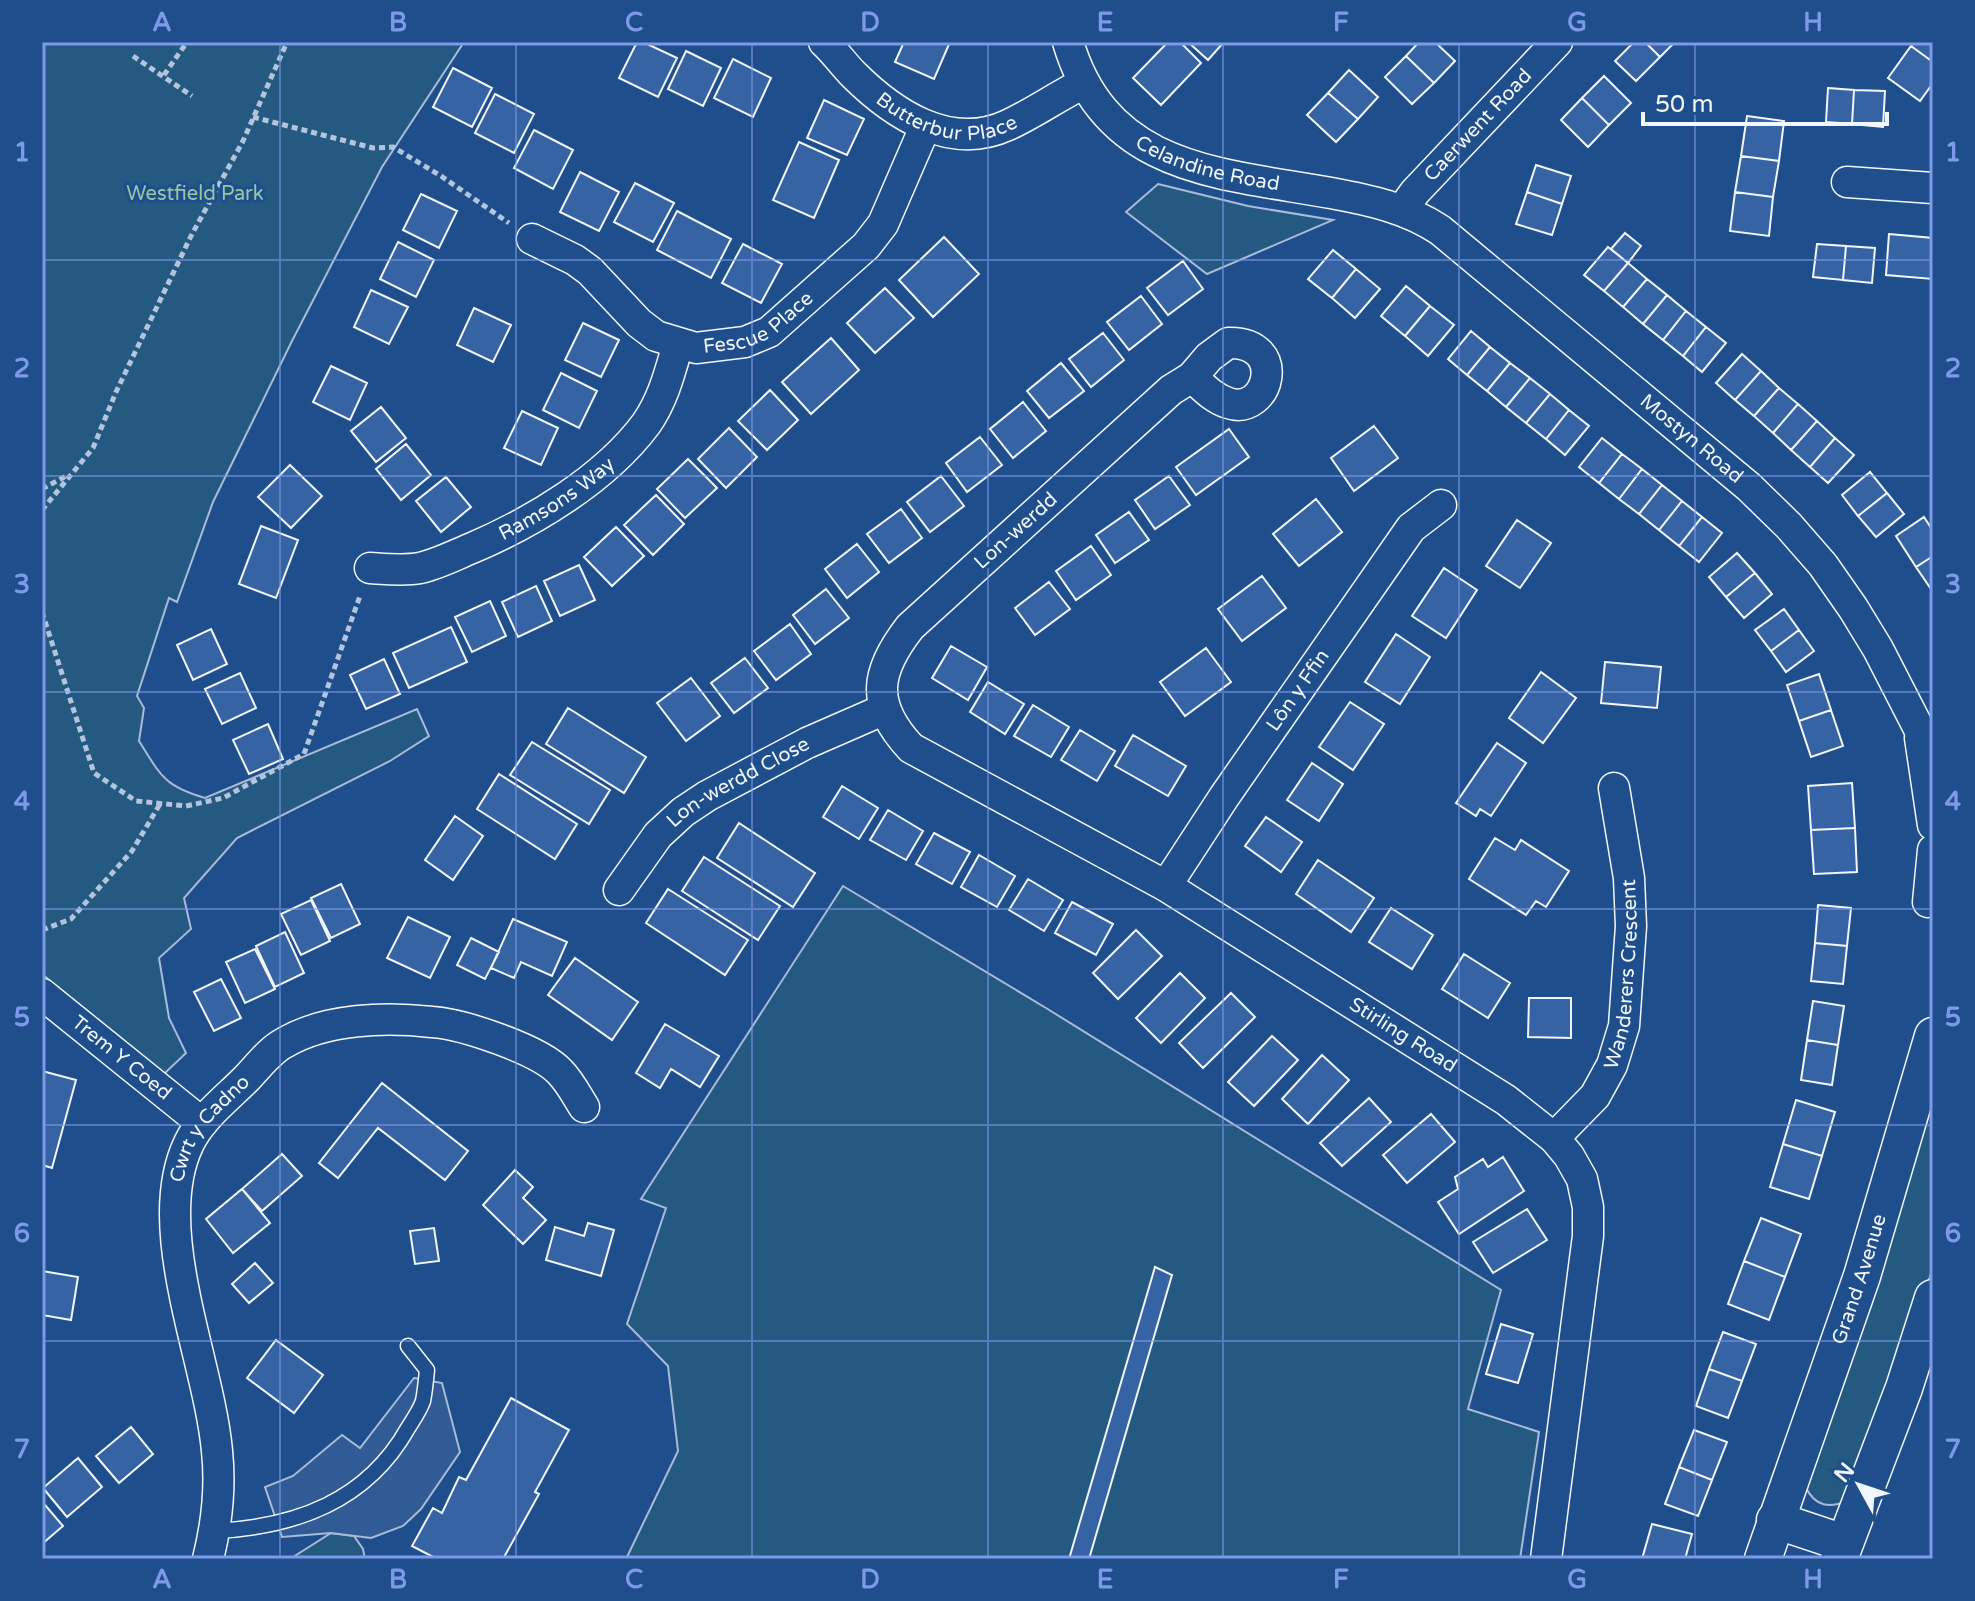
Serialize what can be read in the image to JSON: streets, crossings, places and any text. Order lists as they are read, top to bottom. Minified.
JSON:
{"streets":{"street":["Butterbur Place","Caerwent Road","Celandine Road","Fescue Place","Mostyn Road","Ramsons Way","Lon-werdd","Lôn y Ffin","Lon-werdd Close","Wanderers Crescent","Stirling Road","Trem Y Coed","Cwrt y Cadno","Grand Avenue"]},"crossings":[["Butterbur Place","Celandine Road"],["Butterbur Place","Fescue Place"],["Caerwent Road","Celandine Road"],["Caerwent Road","Mostyn Road"],["Celandine Road","Mostyn Road"],["Fescue Place","Ramsons Way"],["Lon-werdd","Lon-werdd Close"],["Lon-werdd","Stirling Road"],["Lôn y Ffin","Stirling Road"],["Lon-werdd Close","Stirling Road"],["Wanderers Crescent","Stirling Road"],["Trem Y Coed","Cwrt y Cadno"]],"parks":["Westfield Park"],"scale_bar":"50 m","north":"top left","grid":{"columns":["A","B","C","D","E","F","G","H"],"rows":["1","2","3","4","5","6","7"]}}
